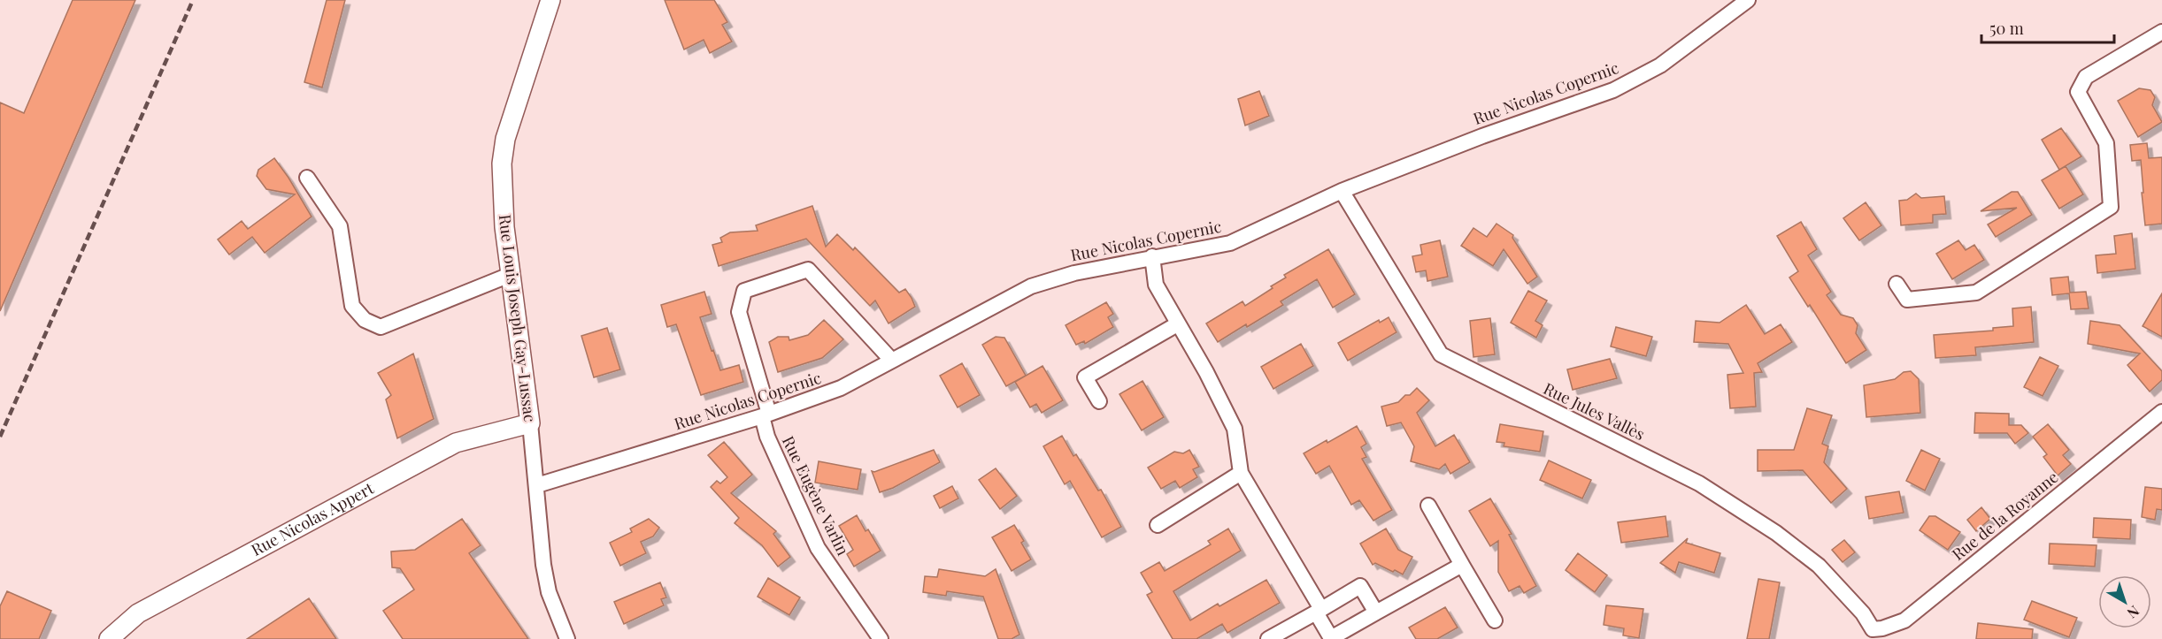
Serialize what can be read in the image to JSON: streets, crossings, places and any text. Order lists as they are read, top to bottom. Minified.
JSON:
{"streets":{"street":["Rue Nicolas Copernic","Rue Louis Joseph Gay-Lussac","Rue Jules Vallès","Rue Eugène Varlin","Rue de la Royanne","Rue Nicolas Appert"]},"crossings":[["Rue Nicolas Copernic","Rue Louis Joseph Gay-Lussac"],["Rue Nicolas Copernic","Rue Jules Vallès"],["Rue Nicolas Copernic","Rue Eugène Varlin"],["Rue Louis Joseph Gay-Lussac","Rue Nicolas Appert"],["Rue Jules Vallès","Rue de la Royanne"]],"scale_bar":"50 m","north":"bottom right"}
